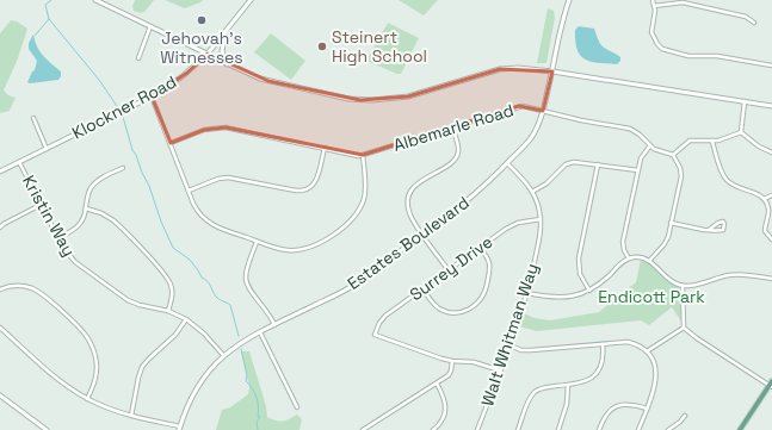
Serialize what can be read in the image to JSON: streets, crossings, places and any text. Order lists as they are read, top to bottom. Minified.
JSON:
{"streets":{"street":["Klockner Road","Albemarle Road","Kristin Way","Estates Boulevard","Surrey Drive","Walt Whitman Way"]},"crossings":[["Klockner Road","Kristin Way"],["Albemarle Road","Estates Boulevard"],["Kristin Way","Estates Boulevard"],["Estates Boulevard","Walt Whitman Way"],["Surrey Drive","Walt Whitman Way"]],"parks":["Endicott Park"],"places":["Jehovah's Witnesses","Steinert High School"]}
